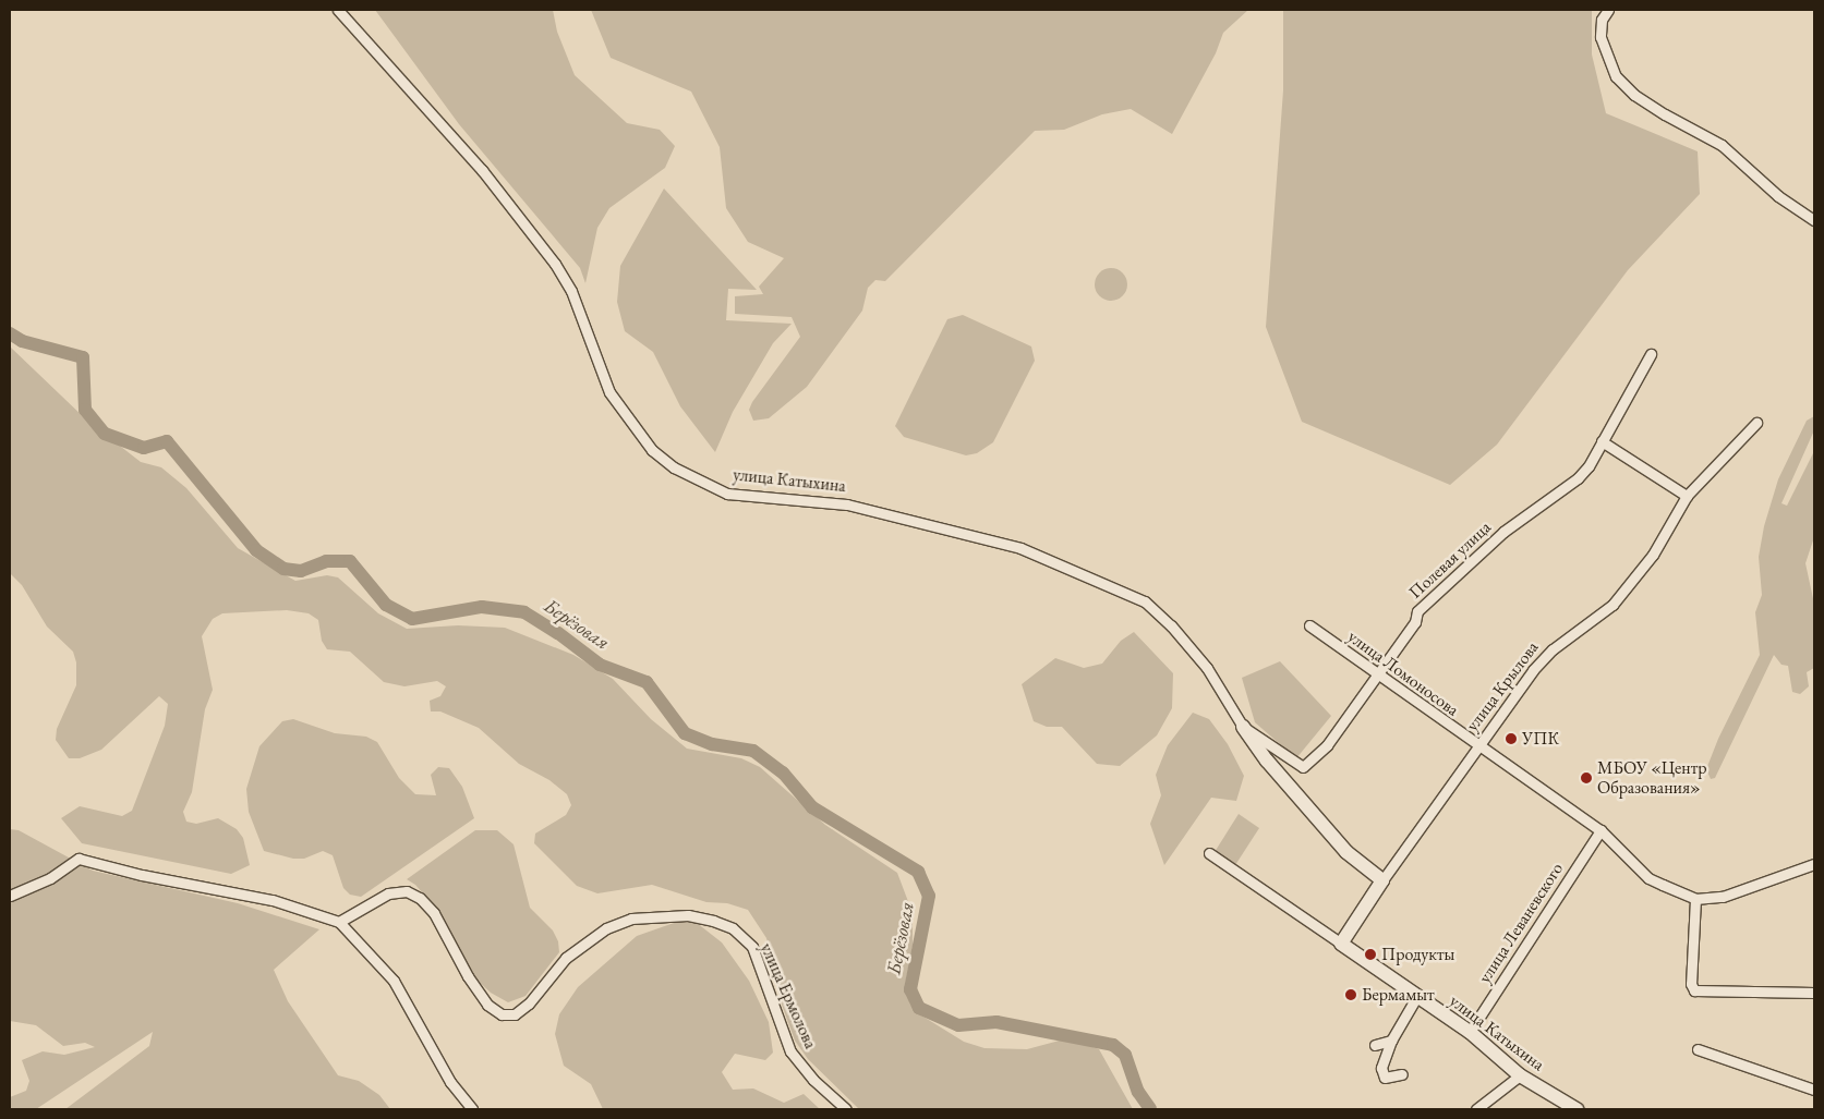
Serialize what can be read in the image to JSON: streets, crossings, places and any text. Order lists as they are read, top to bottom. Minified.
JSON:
{"streets":{"street":["улица Катыхина","Полевая улица","улица Ломоносова","улица Крылова","улица Леваневского","улица Ермолова"]},"crossings":[["улица Катыхина","Полевая улица"],["улица Катыхина","улица Крылова"],["улица Катыхина","улица Леваневского"],["Полевая улица","улица Ломоносова"],["улица Ломоносова","улица Крылова"],["улица Ломоносова","улица Леваневского"]],"water":["Берёзовая"],"places":["УПК","МБОУ «Центр Образования»","Продукты","Бермамыт"]}
